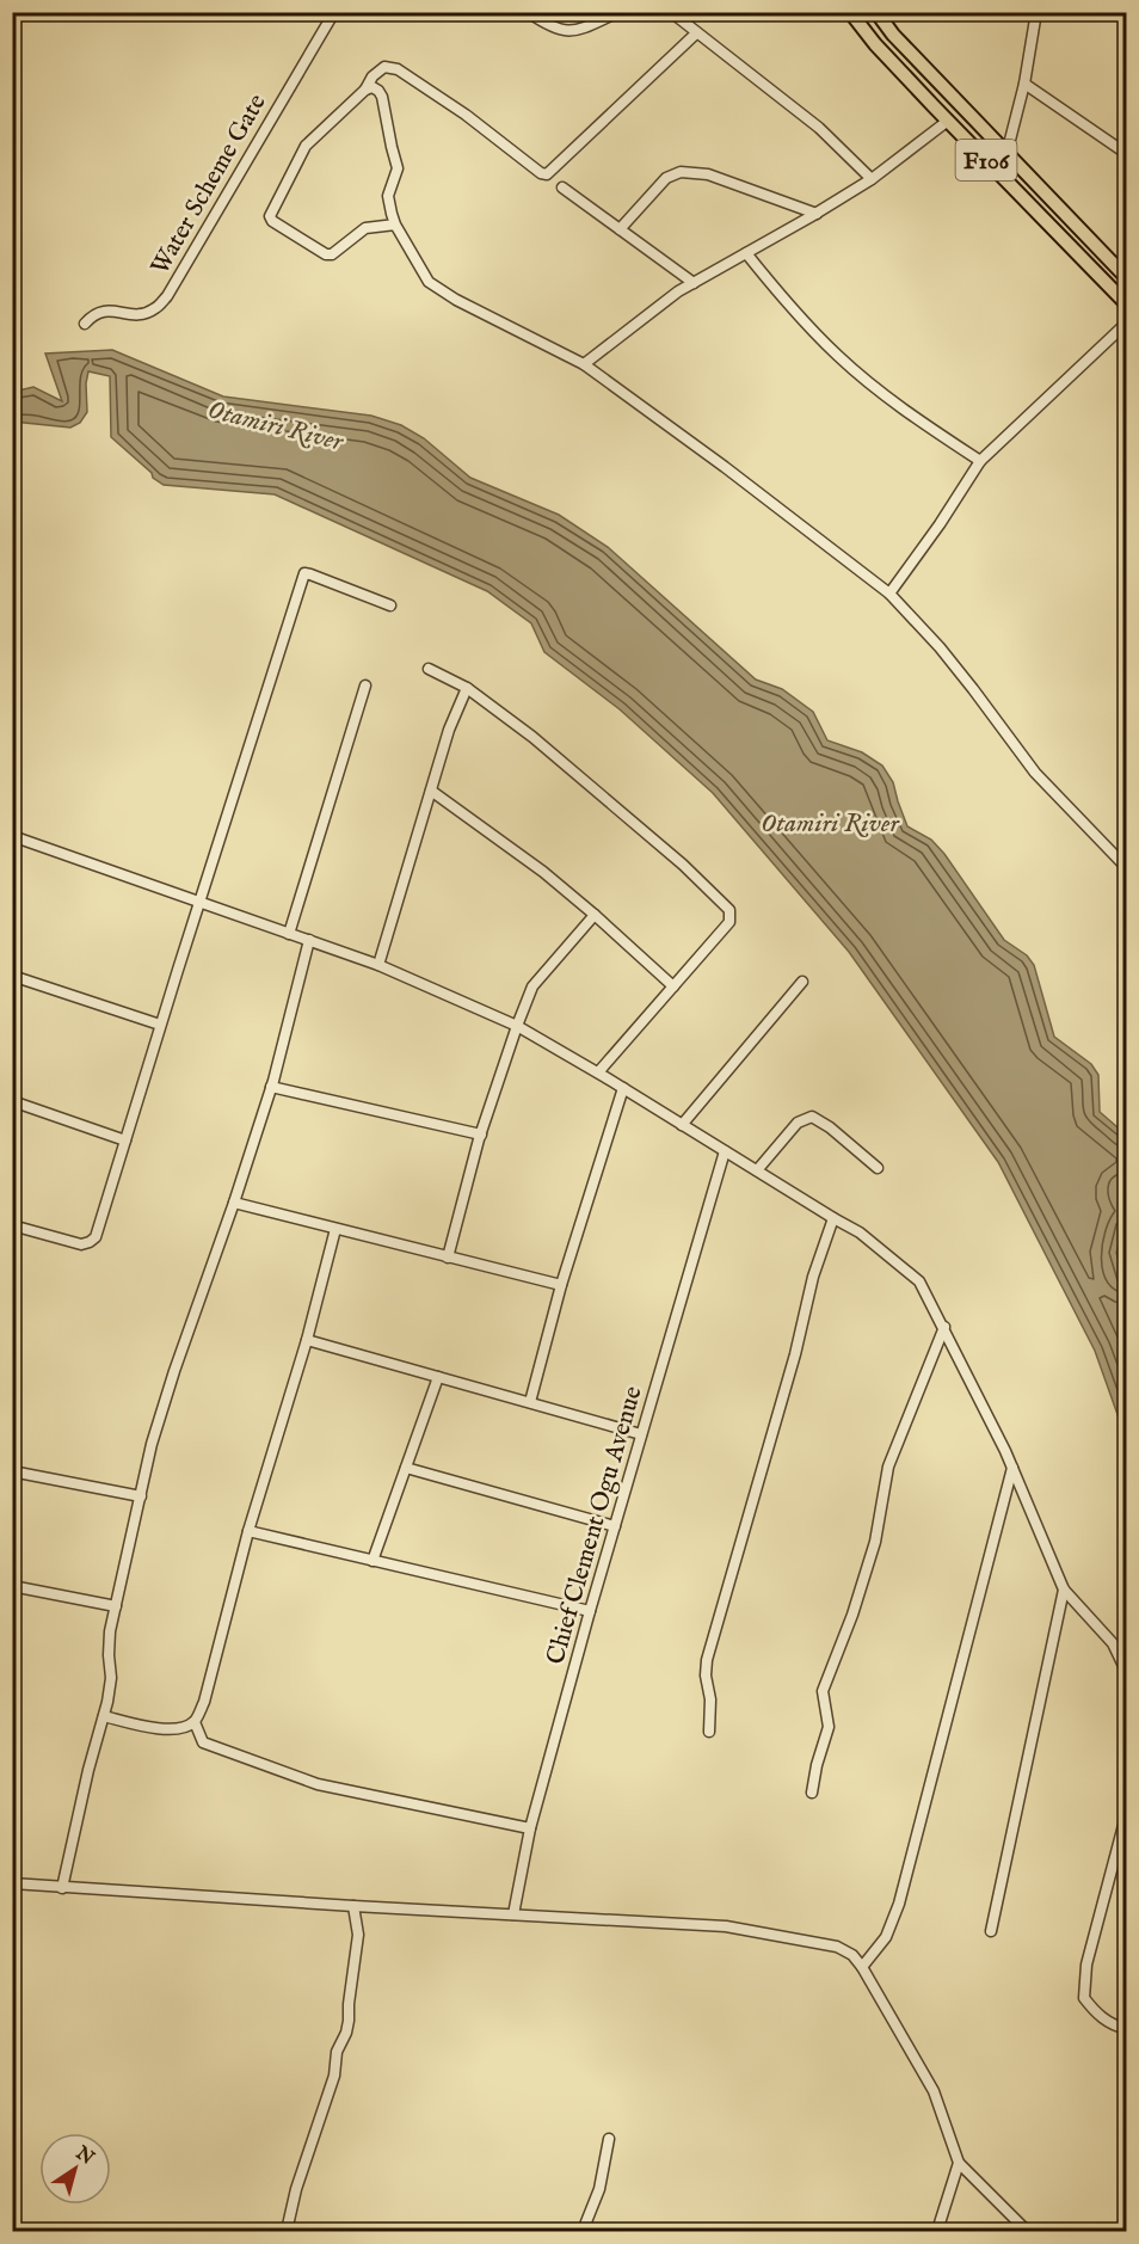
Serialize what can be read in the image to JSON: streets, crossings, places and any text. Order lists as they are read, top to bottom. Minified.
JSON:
{"streets":{"main road":["F106"],"street":["Water Scheme Gate","Chief Clement Ogu Avenue"]},"water":["Otamiri River"],"north":"top right"}
